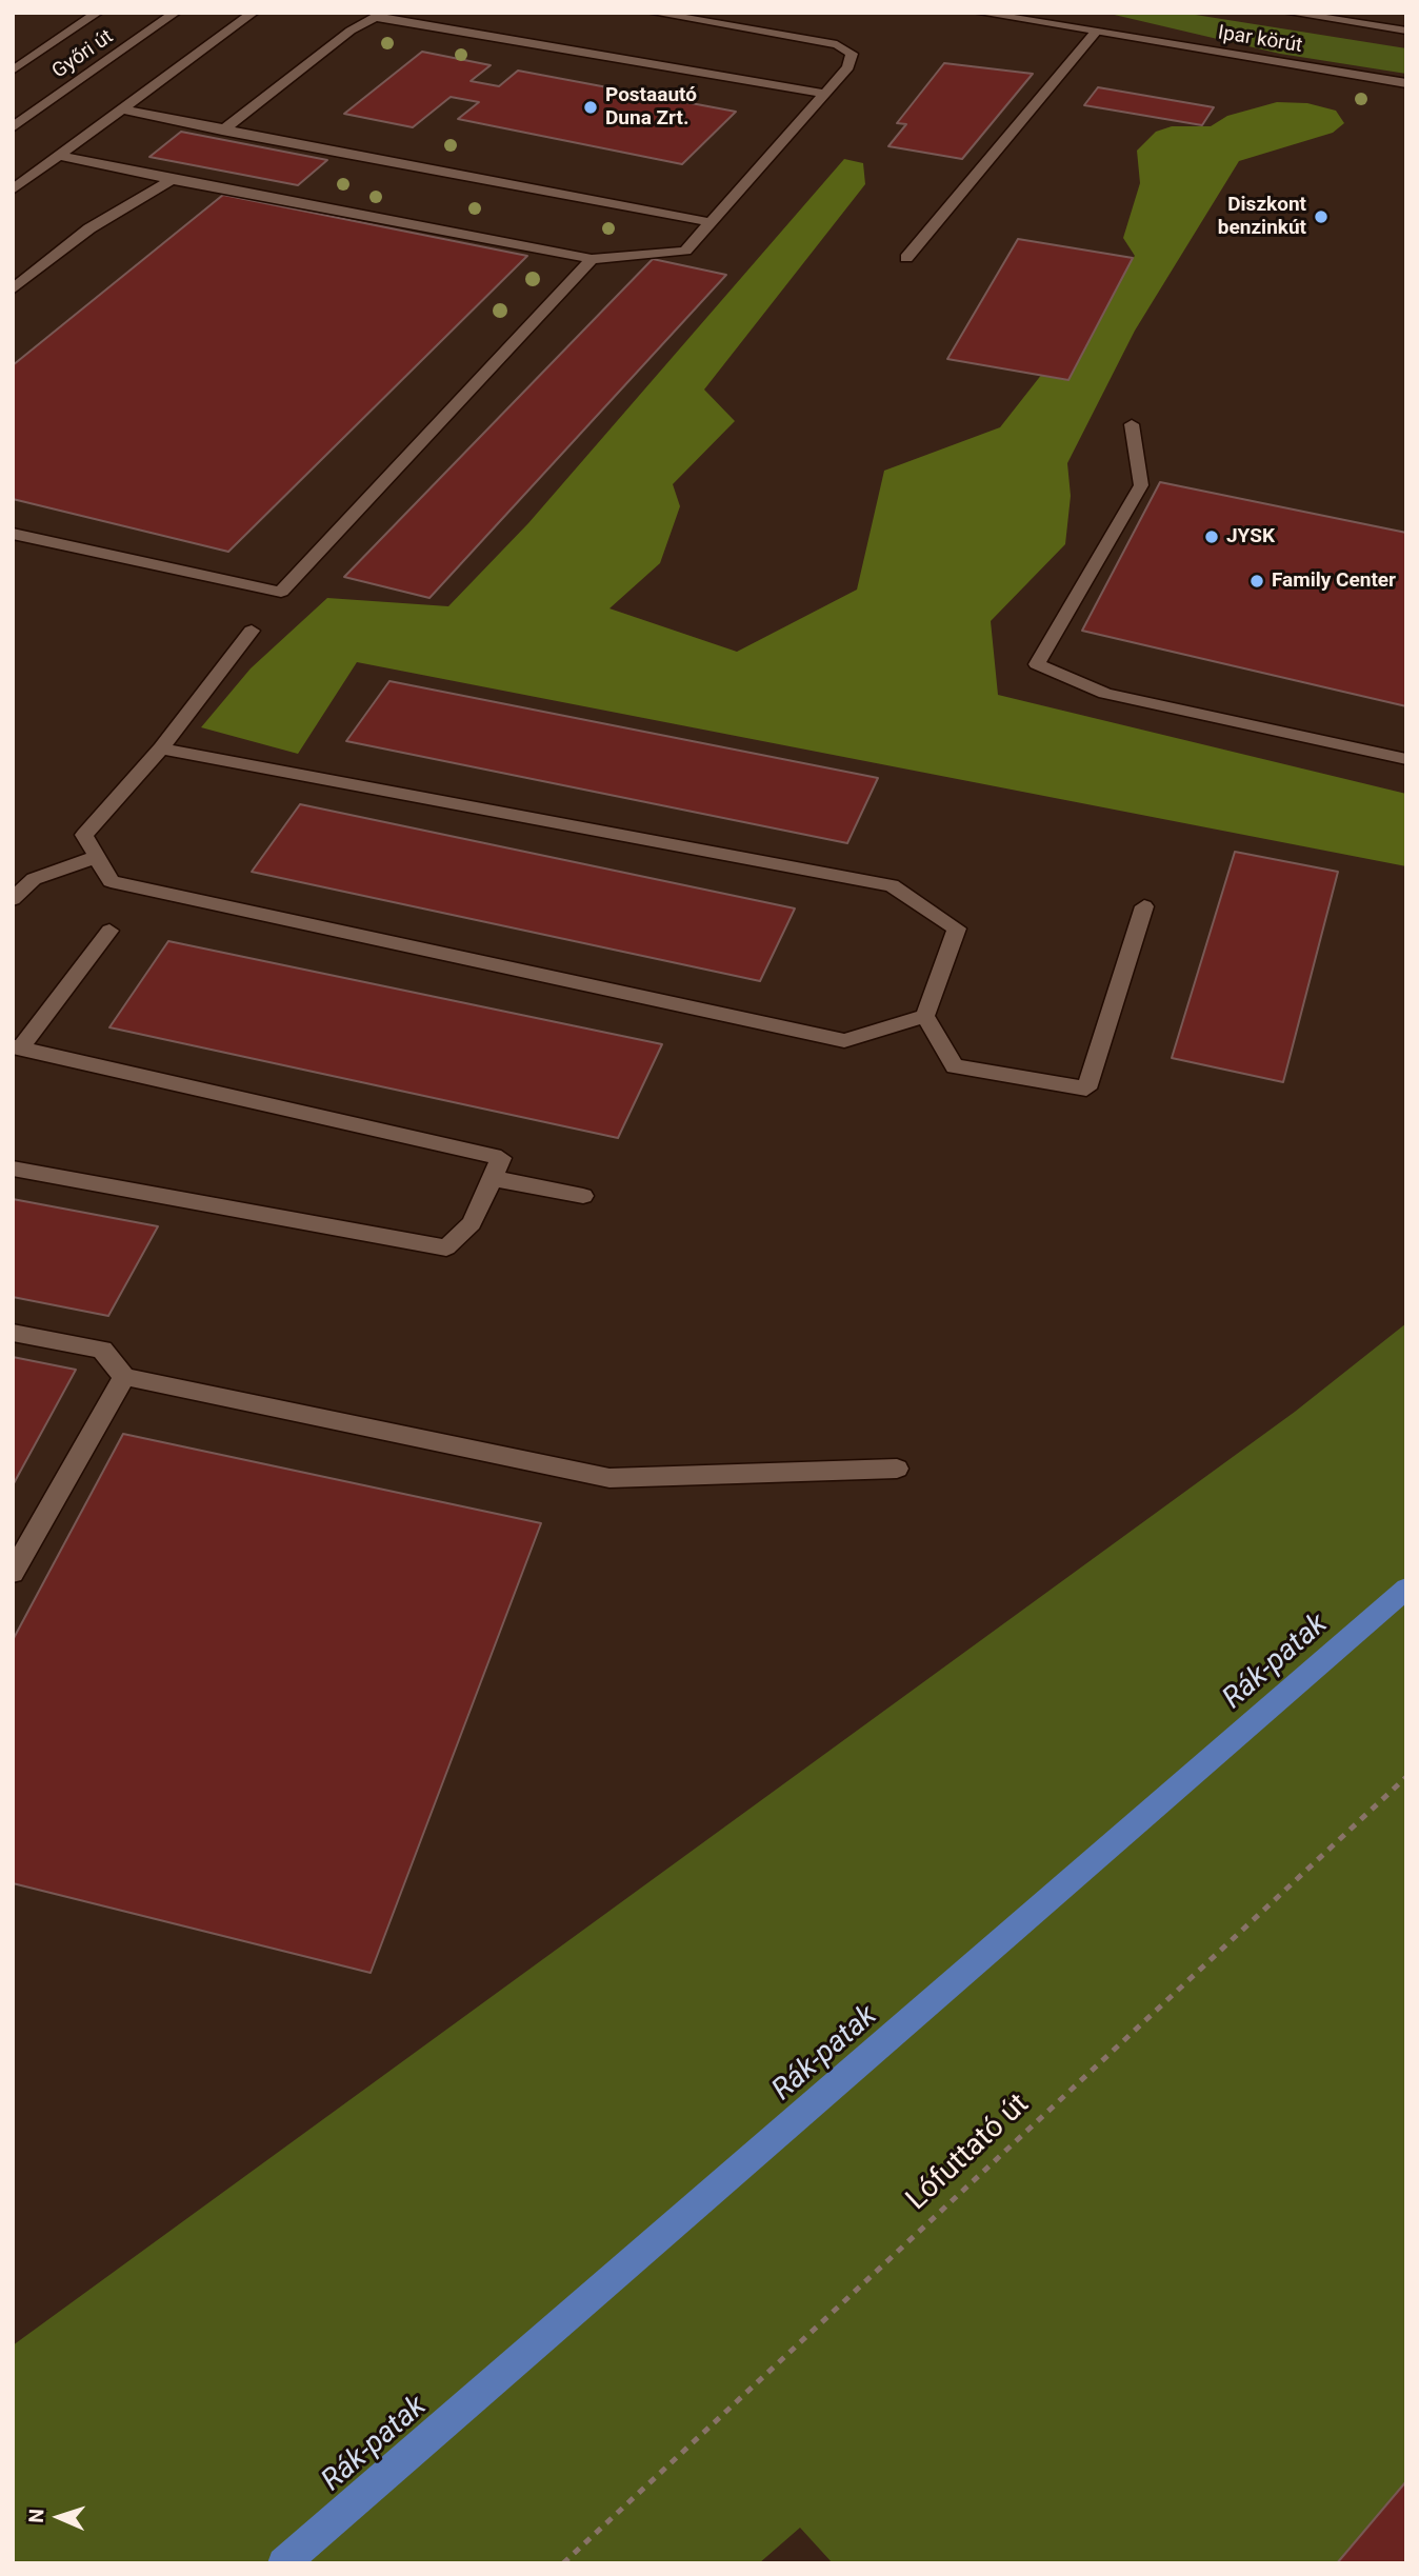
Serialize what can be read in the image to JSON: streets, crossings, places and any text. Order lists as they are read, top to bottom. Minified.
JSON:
{"streets":{"main road":["Ipar körút","Győri út"],"path":["Lófuttató út"]},"water":["Rák-patak"],"places":["Postaautó Duna Zrt.","Diszkont benzinkút","JYSK","Family Center"],"north":"left"}
